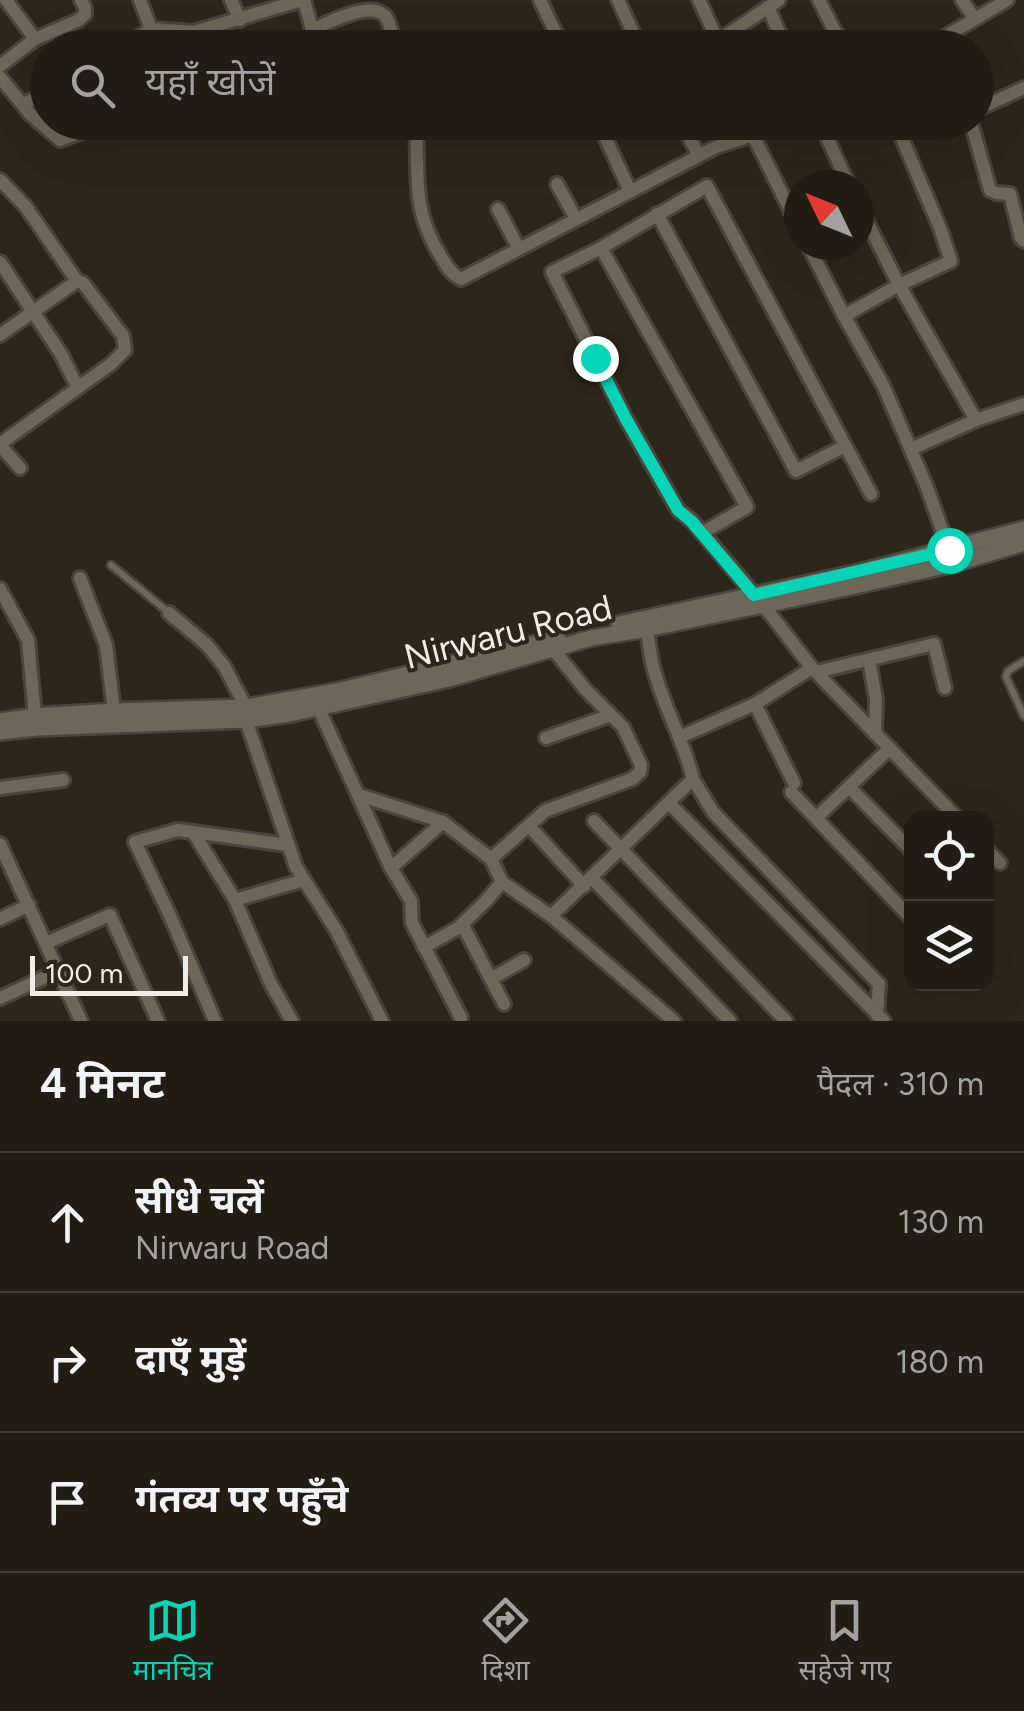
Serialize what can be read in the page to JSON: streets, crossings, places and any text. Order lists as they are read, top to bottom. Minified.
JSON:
{"streets":{"street":["Nirwaru Road"]},"scale_bar":"100 m","north":"top left","page":{"search":"यहाँ खोजें","scale":"100 m","heading":["4 मिनट","पैदल · 310 m"],"list":[["सीधे चलें","Nirwaru Road","130 m"],["दाएँ मुड़ें","180 m"],"गंतव्य पर पहुँचे"],"nav":["मानचित्र","दिशा","सहेजे गए"]}}
